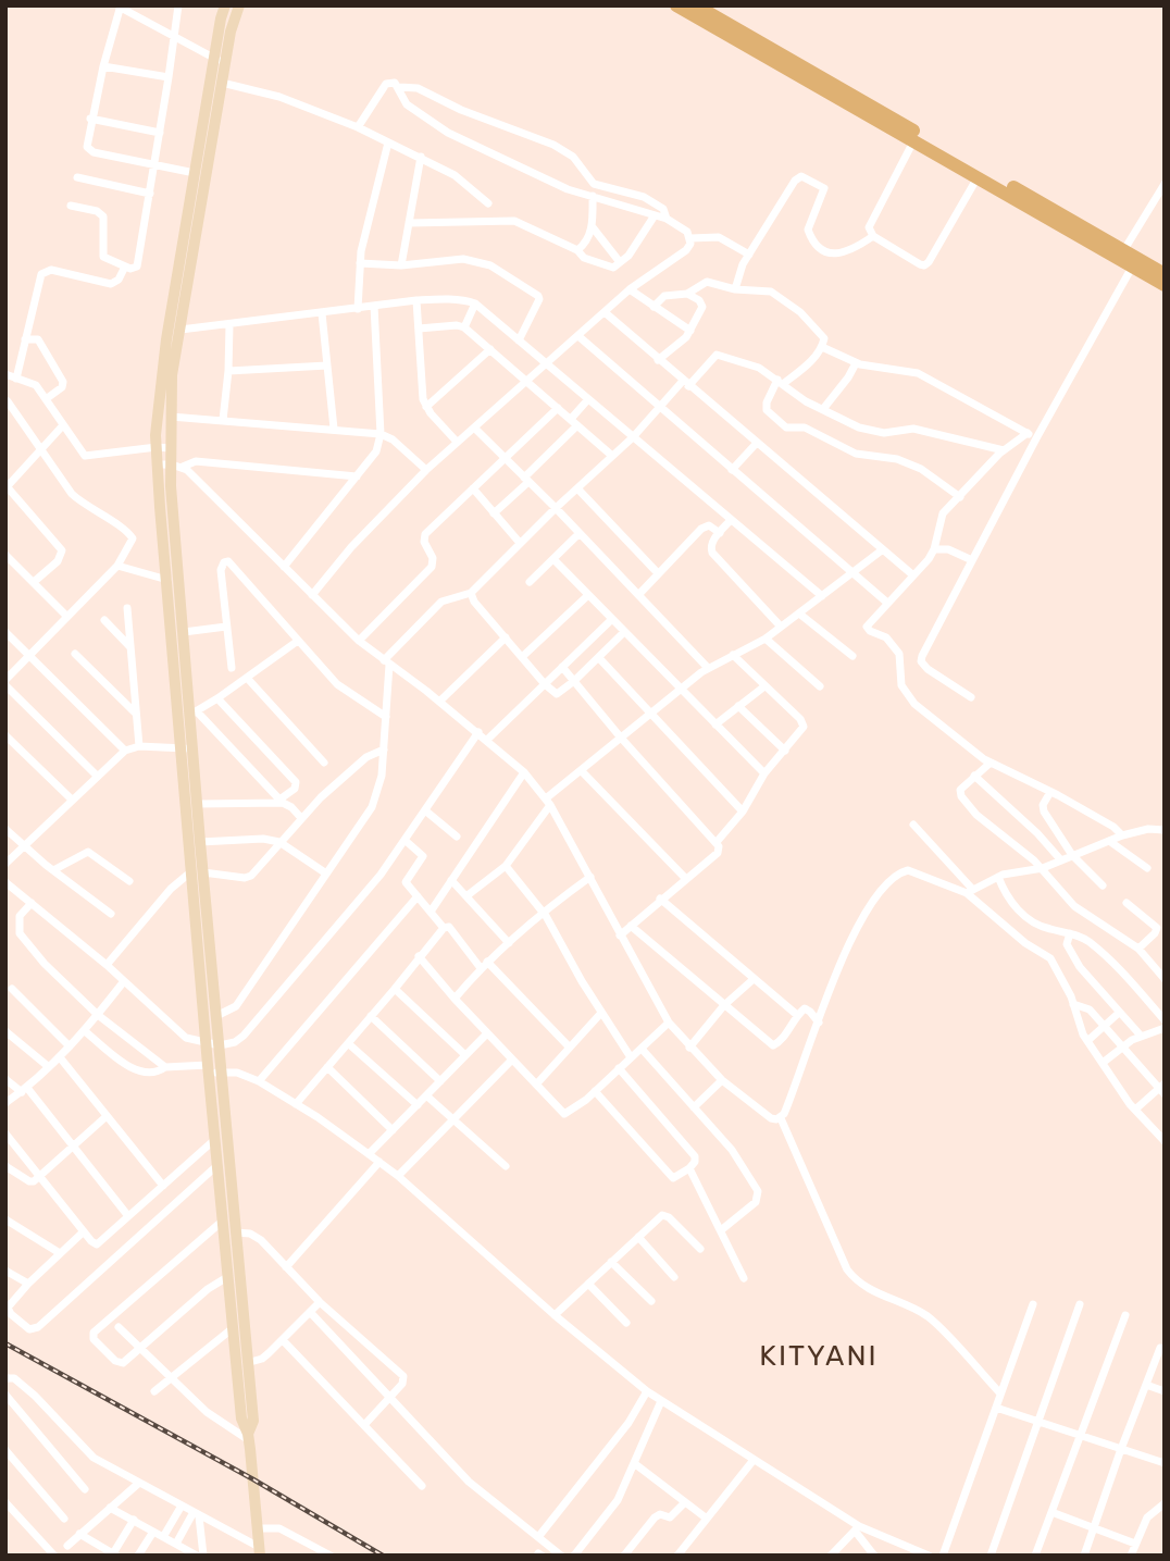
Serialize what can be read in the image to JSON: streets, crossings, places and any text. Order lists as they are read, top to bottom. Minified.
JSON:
{"districts":["KITYANI"]}
